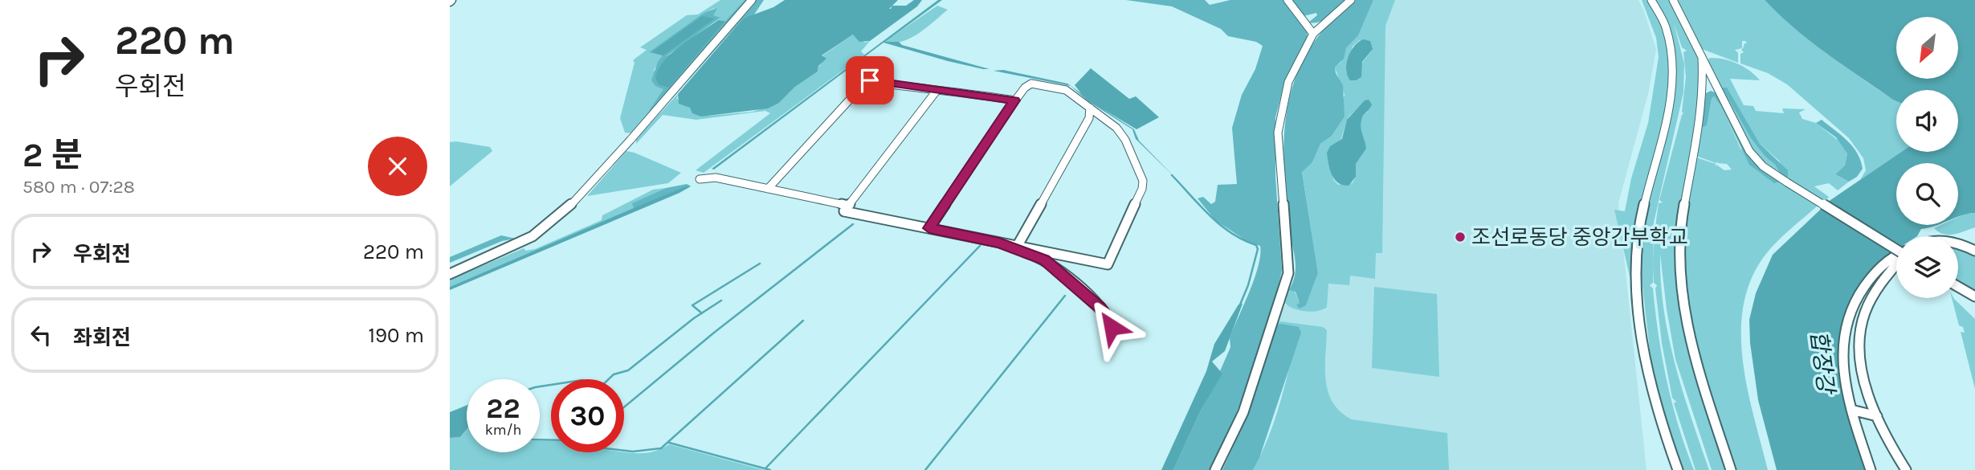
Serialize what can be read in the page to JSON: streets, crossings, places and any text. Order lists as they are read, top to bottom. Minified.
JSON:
{"water":["합장강"],"places":["조선로동당 중앙간부학교"],"north":"bottom left","page":{"turn":["220 m","우회전"],"heading":["2 분","580 m · 07:28"],"list":[{"name":"우회전","value":"220 m"},{"name":"좌회전","value":"190 m"}],"speed":"22 km/h","limit":"30"}}
